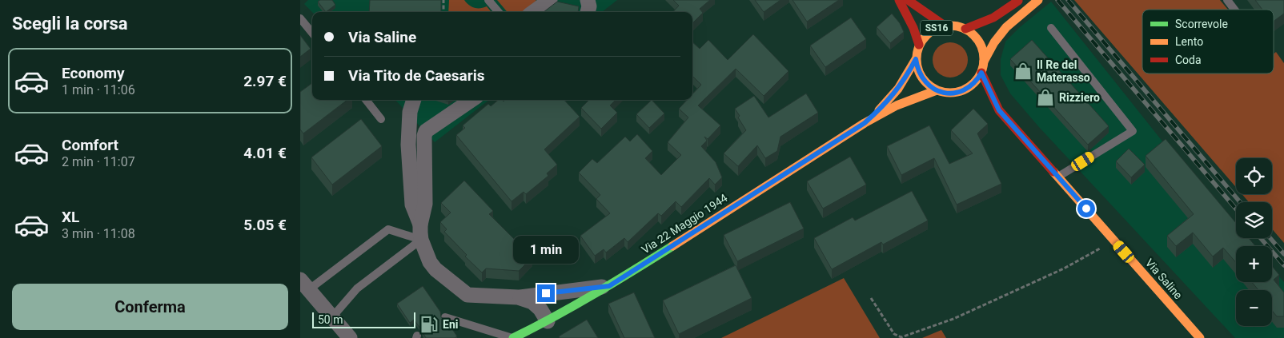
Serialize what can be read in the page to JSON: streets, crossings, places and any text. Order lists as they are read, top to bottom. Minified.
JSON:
{"streets":{"main road":["SS16","Via 22 Maggio 1944","Via Saline"]},"crossings":[["SS16","Via 22 Maggio 1944"],["SS16","Via Saline"],["Via 22 Maggio 1944","Via Saline"]],"places":{"shop":["Il Re del Materasso","Rizziero"],"fuel station":["Eni"]},"legend":["Scorrevole","Lento","Coda"],"scale_bar":"50 m","page":{"heading":"Scegli la corsa","banner":["Via Saline","Via Tito de Caesaris"],"list":[{"name":"Economy","note":"1 min · 11:06","value":"2.97 €"},{"name":"Comfort","note":"2 min · 11:07","value":"4.01 €"},{"name":"XL","note":"3 min · 11:08","value":"5.05 €"}],"map_buttons":["+","−"],"bubble":"1 min","buttons":"Conferma","scale":"50 m"}}
